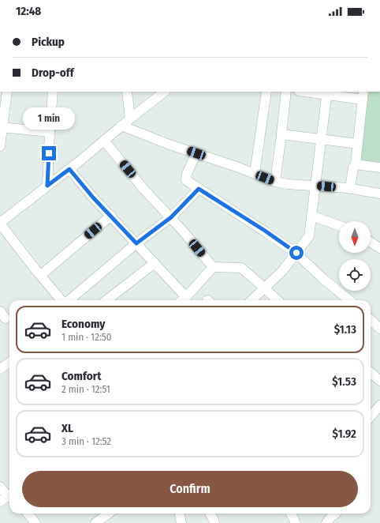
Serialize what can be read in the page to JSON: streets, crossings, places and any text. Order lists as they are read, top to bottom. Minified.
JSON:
{"north":"bottom","page":{"status":"12:48","banner":["Pickup","Drop-off"],"bubble":"1 min","list":[{"name":"Economy","note":"1 min · 12:50","value":"$1.13"},{"name":"Comfort","note":"2 min · 12:51","value":"$1.53"},{"name":"XL","note":"3 min · 12:52","value":"$1.92"}],"buttons":"Confirm"}}
